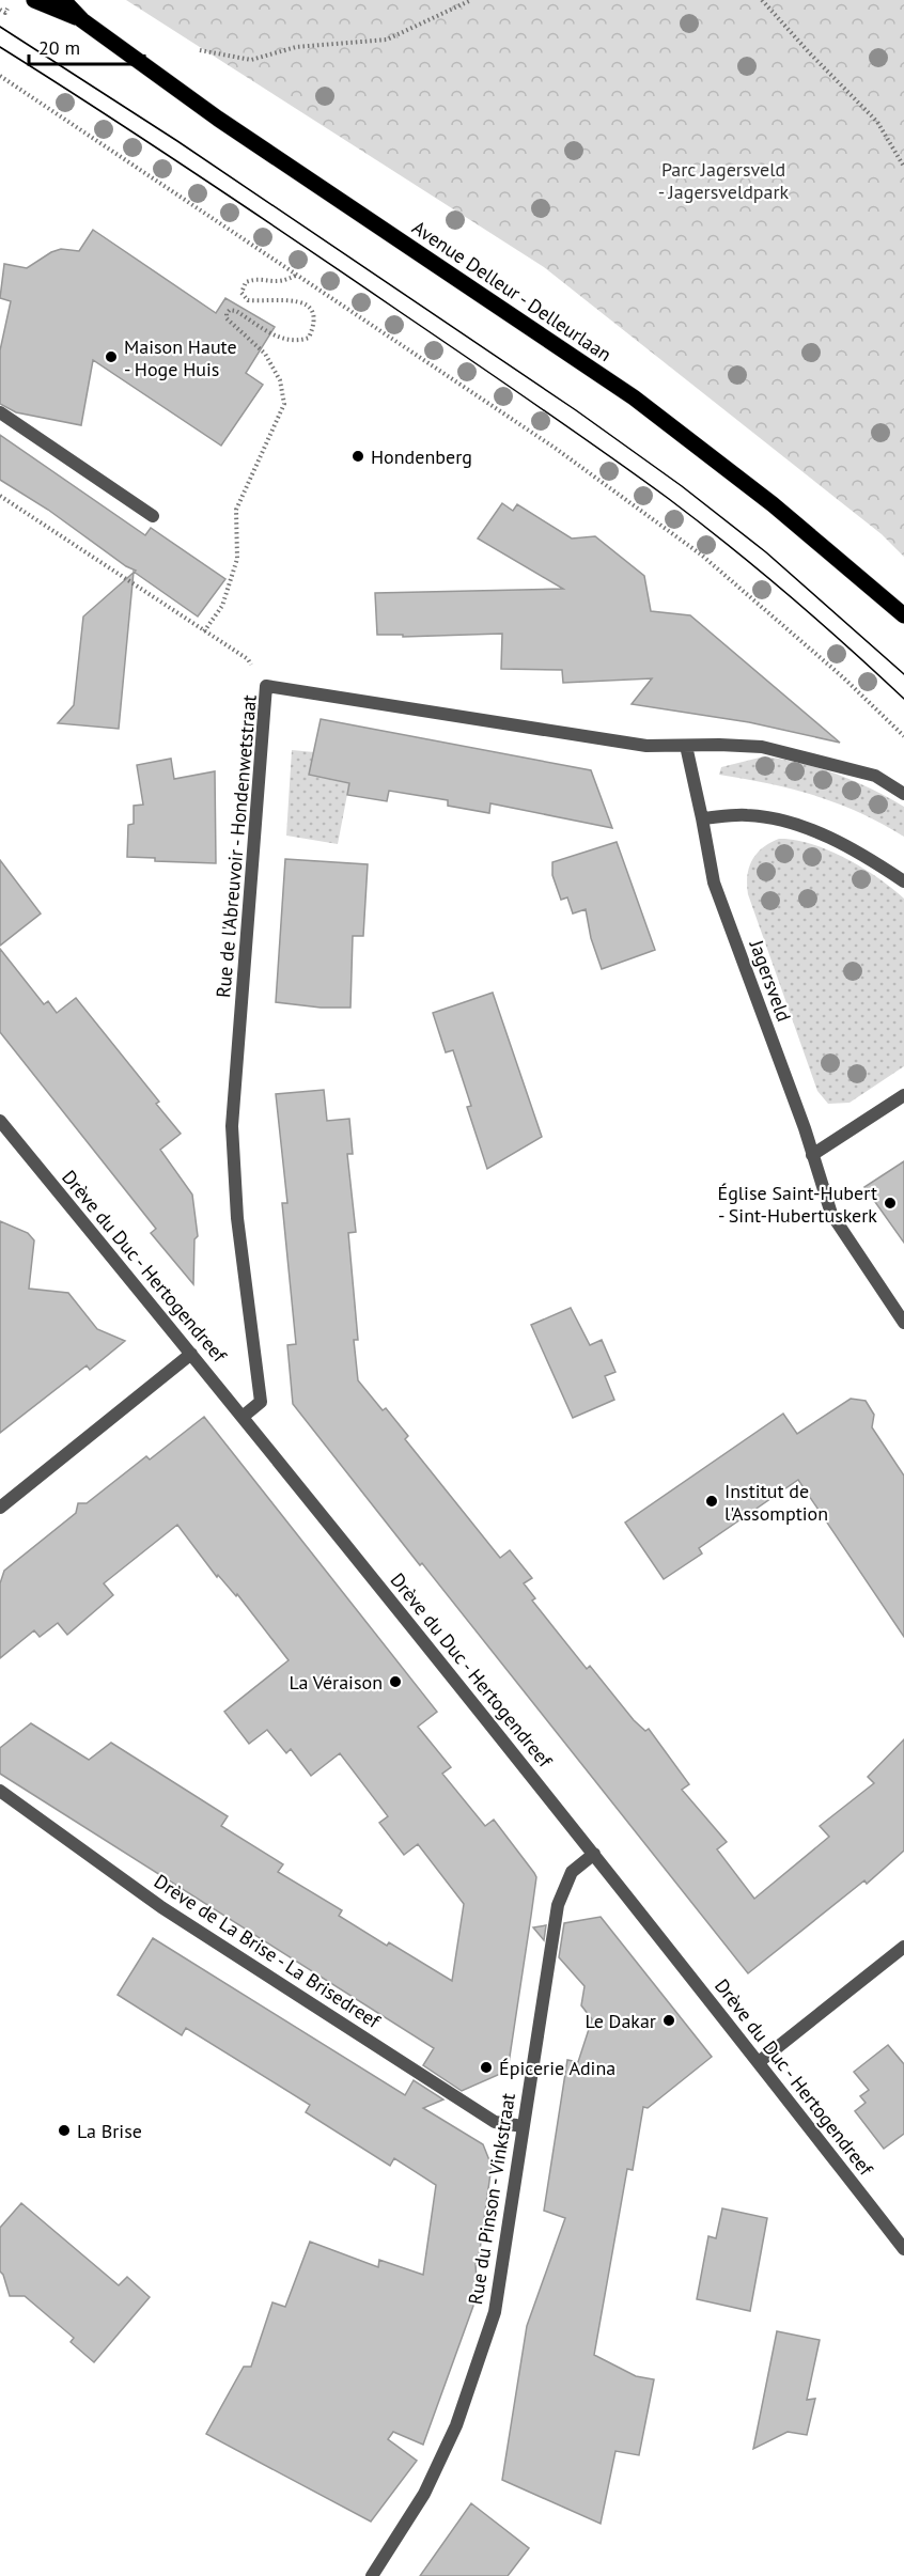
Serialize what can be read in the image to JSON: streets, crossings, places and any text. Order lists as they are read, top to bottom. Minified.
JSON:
{"streets":{"main road":["Avenue Delleur - Delleurlaan"],"street":["Rue de l'Abreuvoir - Hondenwetstraat","Jagersveld","Drève du Duc - Hertogendreef","Drève de La Brise - La Brisedreef","Rue du Pinson - Vinkstraat"]},"crossings":[["Rue de l'Abreuvoir - Hondenwetstraat","Jagersveld"],["Rue de l'Abreuvoir - Hondenwetstraat","Drève du Duc - Hertogendreef"],["Drève du Duc - Hertogendreef","Rue du Pinson - Vinkstraat"],["Drève de La Brise - La Brisedreef","Rue du Pinson - Vinkstraat"]],"parks":["Parc Jagersveld - Jagersveldpark"],"places":["Maison Haute - Hoge Huis","Hondenberg","Église Saint-Hubert - Sint-Hubertuskerk","Institut de l'Assomption","La Véraison","Le Dakar","Épicerie Adina","La Brise"],"scale_bar":"20 m"}
